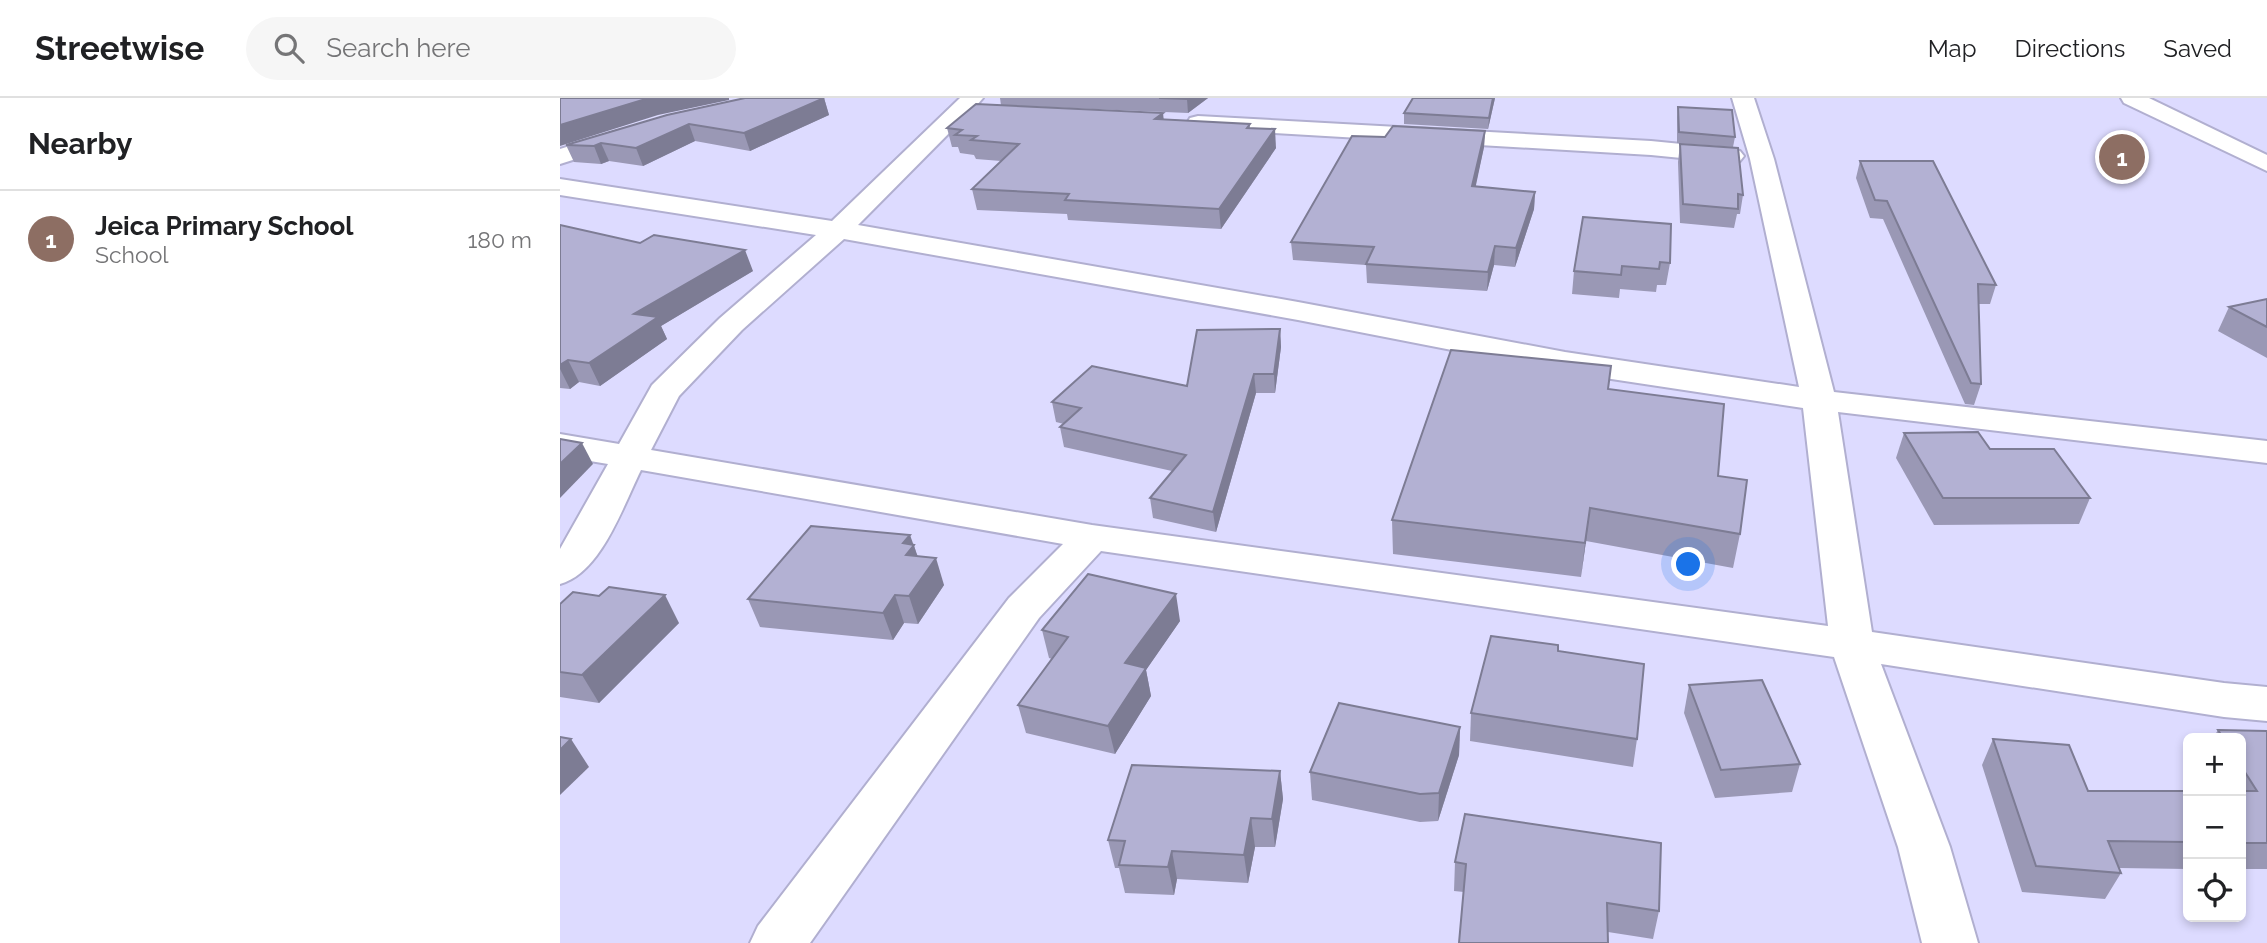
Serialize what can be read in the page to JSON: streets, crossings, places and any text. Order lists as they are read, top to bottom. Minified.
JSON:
{"page":{"header":"Streetwise","search":"Search here","nav":["Map","Directions","Saved"],"heading":"Nearby","pins":"1","list":[{"mark":"1","name":"Jeica Primary School","note":"School","value":"180 m"}],"map_buttons":["+","−"]}}
